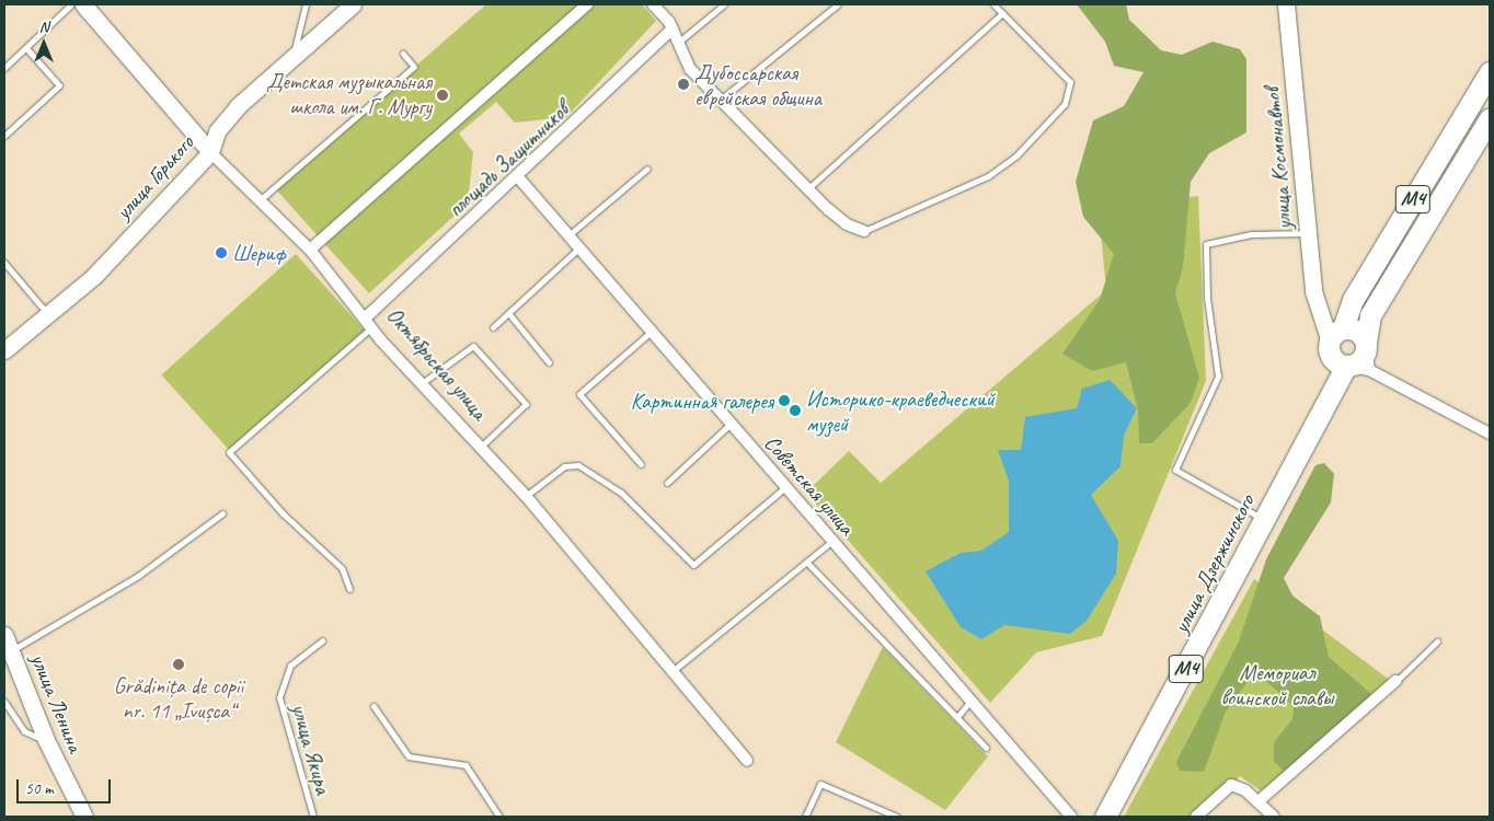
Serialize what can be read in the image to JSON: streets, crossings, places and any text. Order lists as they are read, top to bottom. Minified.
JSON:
{"streets":{"highway":["M4","улица Дзержинского"],"street":["улица Космонавтов","площадь Защитников","улица Горького","Октябрьская улица","Советская улица","улица Ленина"],"lane":["улица Якира"]},"crossings":[["улица Космонавтов","улица Дзержинского"],["площадь Защитников","Октябрьская улица"],["площадь Защитников","Советская улица"],["улица Горького","Октябрьская улица"]],"parks":["Мемориал воинской славы"],"places":["Дубоссарская еврейская община","Детская музыкальная школа им. Г. Мургу","Шериф","Картинная галерея","Историко-краеведческий музей","Grădinița de copii nr. 11 „Ivușca“"],"scale_bar":"50 m","north":"top"}
